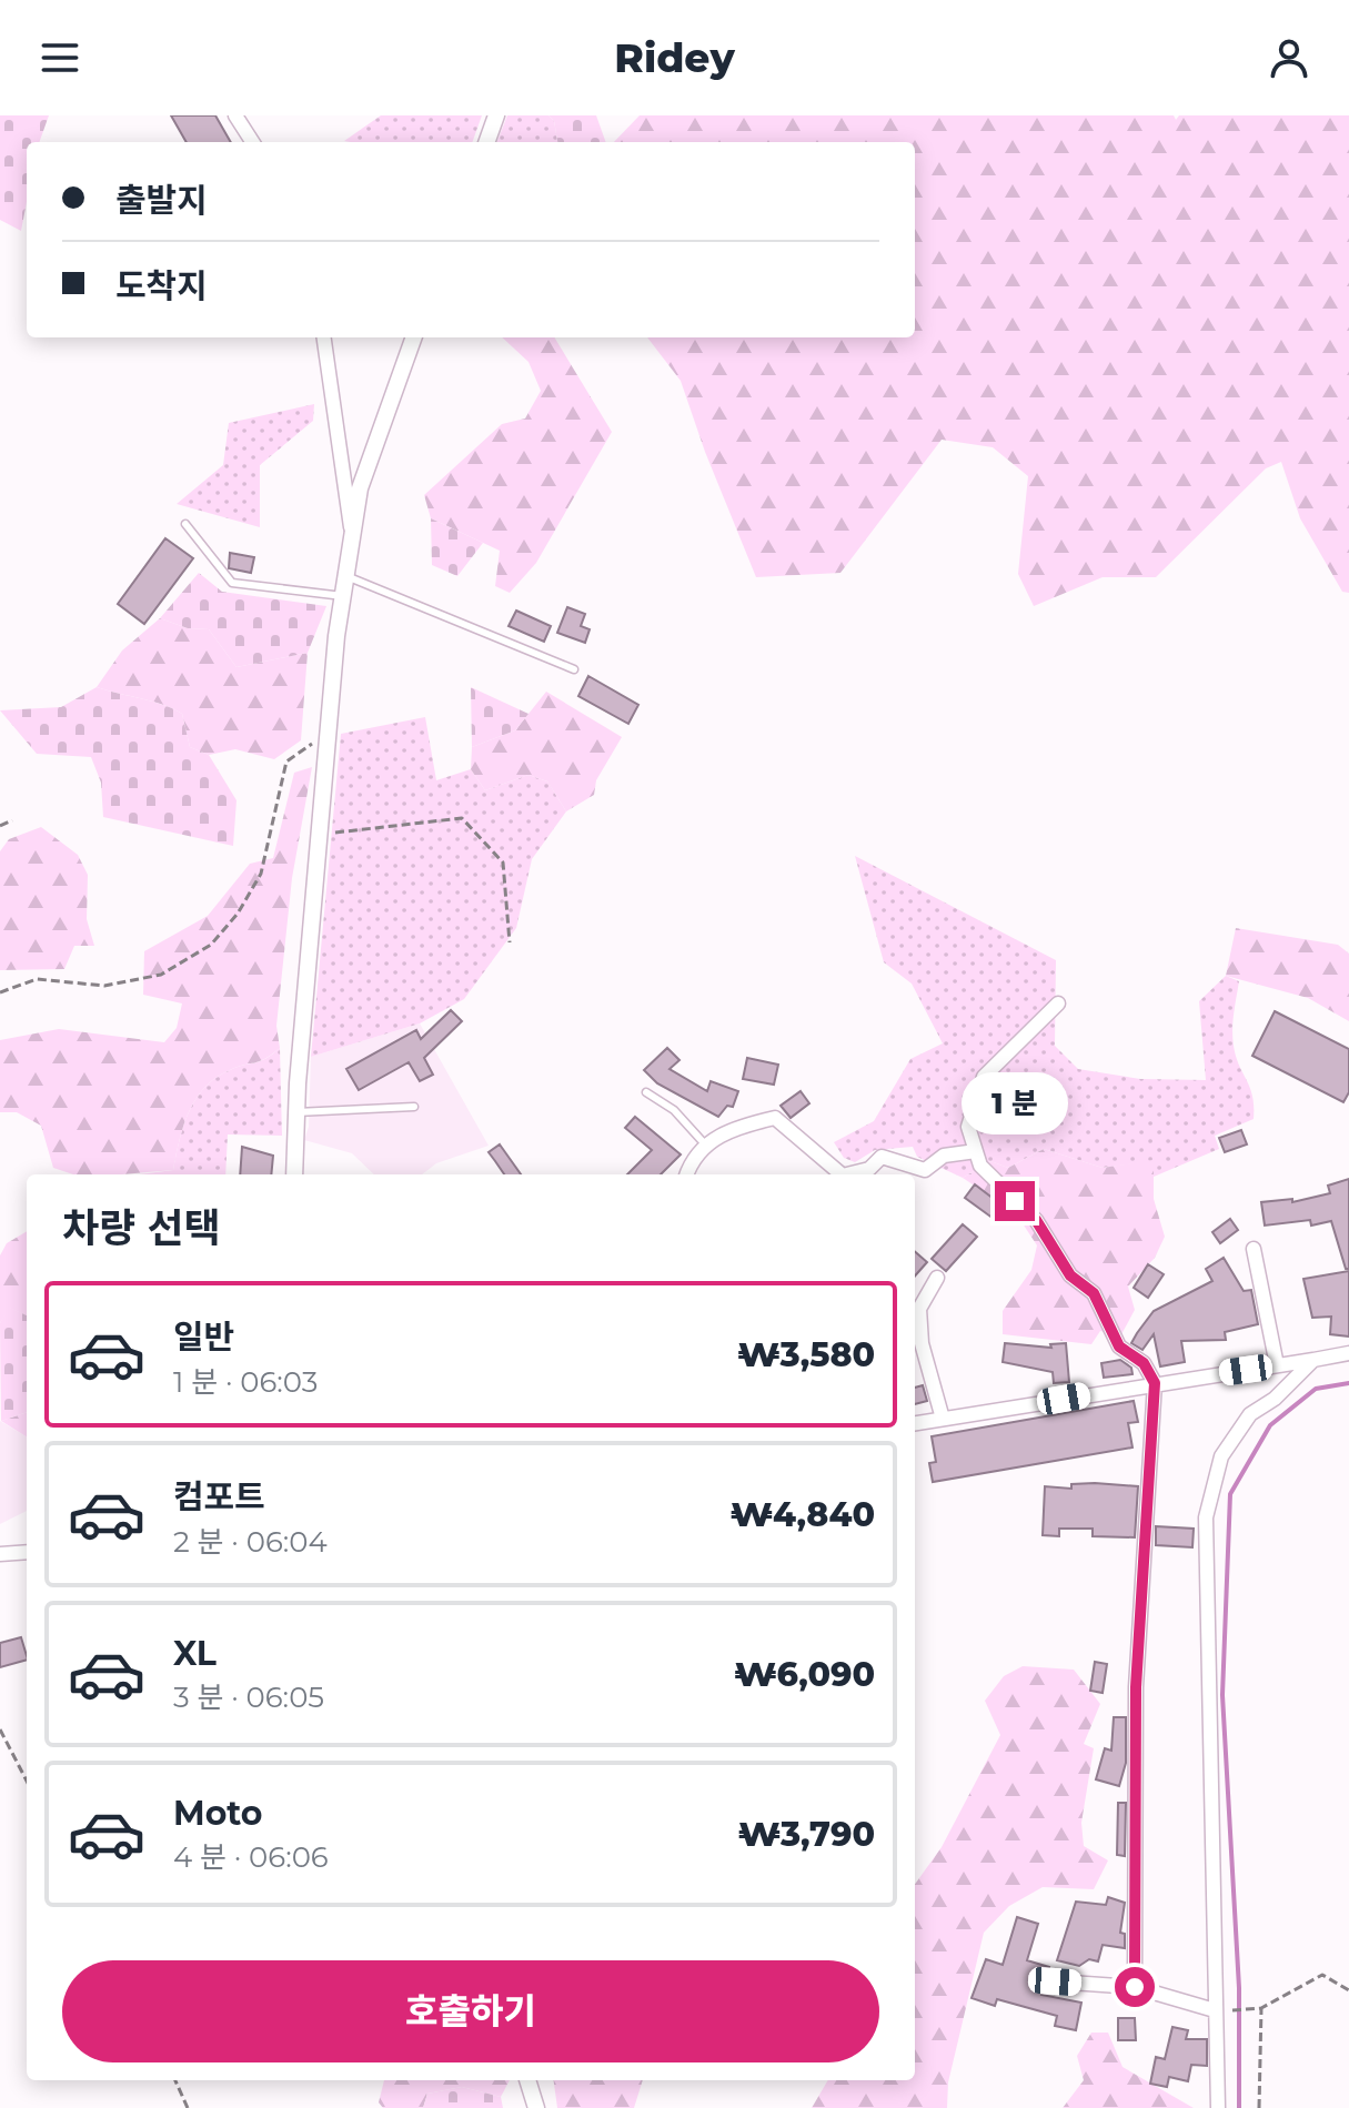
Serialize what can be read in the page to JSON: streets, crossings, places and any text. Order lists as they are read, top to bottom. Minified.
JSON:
{"page":{"header":"Ridey","banner":["출발지","도착지"],"bubble":"1 분","heading":"차량 선택","list":[{"name":"일반","note":"1 분 · 06:03","value":"₩3,580"},{"name":"컴포트","note":"2 분 · 06:04","value":"₩4,840"},{"name":"XL","note":"3 분 · 06:05","value":"₩6,090"},{"name":"Moto","note":"4 분 · 06:06","value":"₩3,790"}],"buttons":"호출하기"}}
